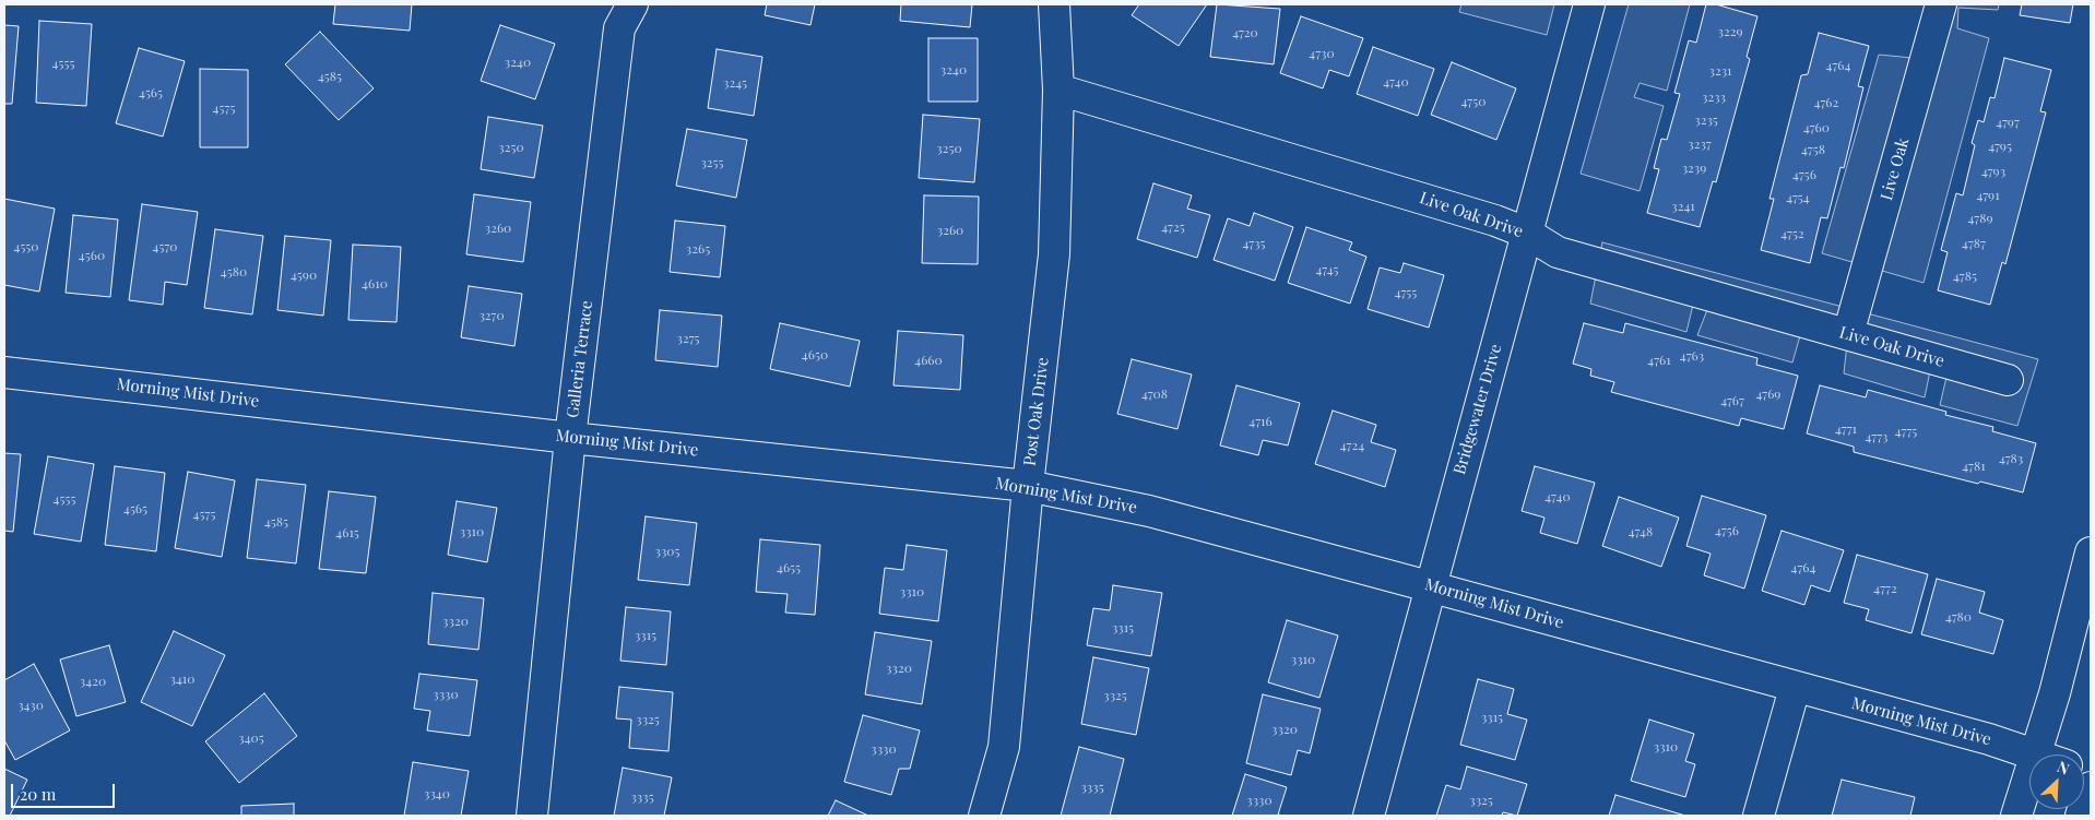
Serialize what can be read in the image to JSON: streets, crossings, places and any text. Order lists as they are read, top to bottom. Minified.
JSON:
{"streets":{"street":["Live Oak","Live Oak Drive","Galleria Terrace","Morning Mist Drive","Bridgewater Drive","Post Oak Drive"]},"crossings":[["Live Oak","Live Oak Drive"],["Live Oak Drive","Bridgewater Drive"],["Live Oak Drive","Post Oak Drive"],["Galleria Terrace","Morning Mist Drive"],["Morning Mist Drive","Bridgewater Drive"],["Morning Mist Drive","Post Oak Drive"]],"house_numbers":["3229","4720","4730","3240","4555","4764","3240","3231","4585","4740","3245","4565","3233","4750","4762","4575","3235","4797","4760","3237","4795","3250","3250","4758","3255","3239","4793","4756","4791","4754","3241","4789","4725","3260","3260","4752","4735","4787","4550","4570","3265","4560","4745","4580","4590","4785","4610","4755","3270","3275","4650","4763","4660","4761","4708","4769","4767","4716","4771","4775","4773","4724","4783","4781","4740","4555","4565","4575","4585","4756","3310","4748","4615","3305","4655","4764","4772","3310","4780","3320","3315","3315","3310","3320","3410","3420","3330","3325","3430","3315","3325","3320","3405","3310","3330","3335","3340","3335","3330","3325"],"scale_bar":"20 m","north":"top right"}
